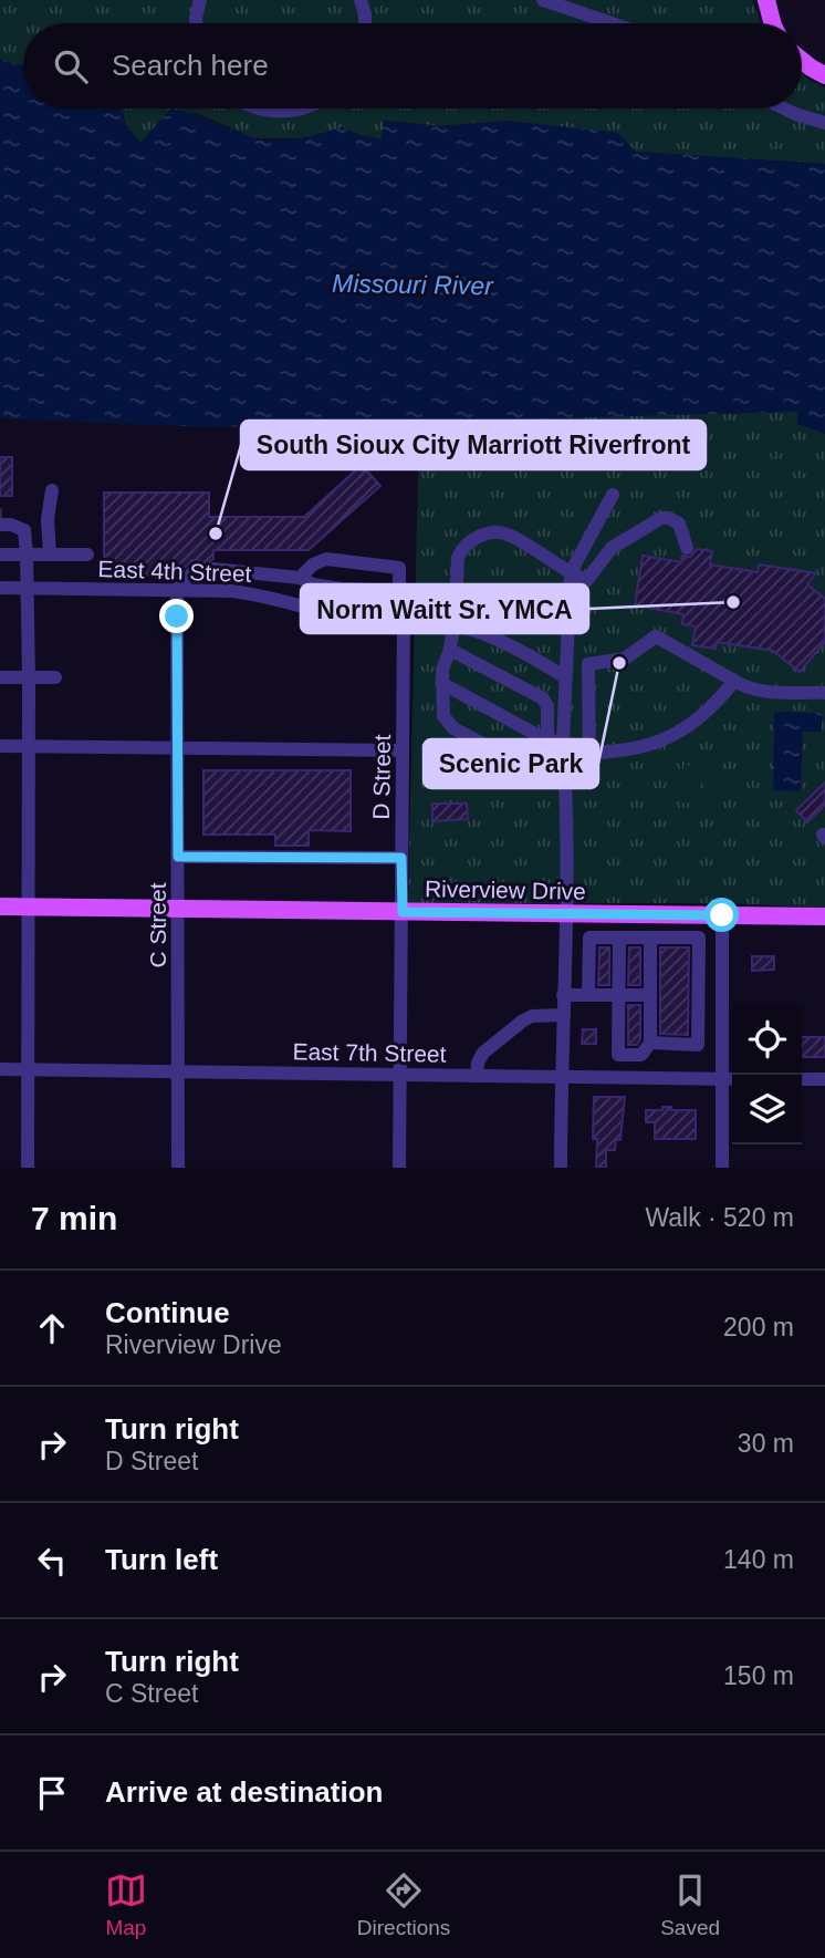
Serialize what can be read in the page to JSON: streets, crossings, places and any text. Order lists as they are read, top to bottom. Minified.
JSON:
{"streets":{"main road":["Riverview Drive"],"street":["East 4th Street","D Street","C Street","East 7th Street"]},"crossings":[["East 4th Street","D Street"],["East 4th Street","C Street"],["D Street","Riverview Drive"],["D Street","East 7th Street"],["Riverview Drive","C Street"],["C Street","East 7th Street"]],"water":["Missouri River"],"places":["South Sioux City Marriott Riverfront","Norm Waitt Sr. YMCA","Scenic Park"],"page":{"search":"Search here","heading":["7 min","Walk · 520 m"],"list":[["Continue","Riverview Drive","200 m"],["Turn right","D Street","30 m"],["Turn left","140 m"],["Turn right","C Street","150 m"],"Arrive at destination"],"nav":["Map","Directions","Saved"]}}
